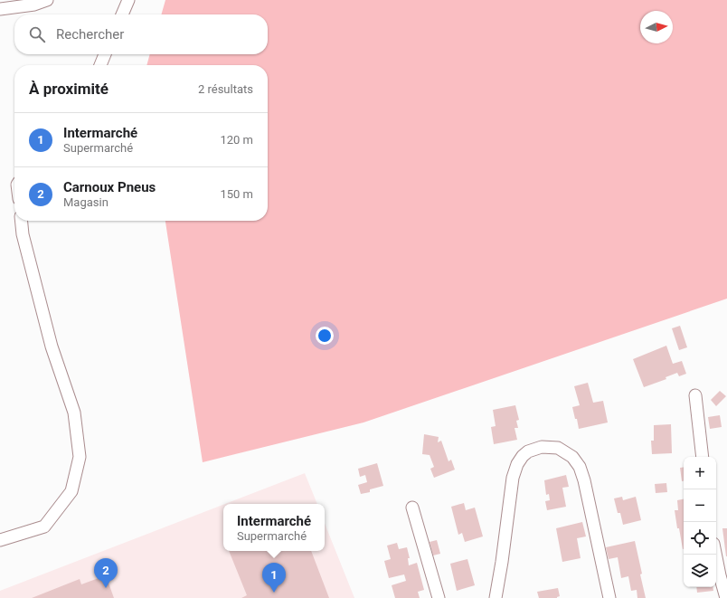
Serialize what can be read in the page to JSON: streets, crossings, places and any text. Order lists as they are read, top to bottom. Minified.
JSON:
{"north":"right","page":{"search":"Rechercher","heading":["À proximité","2 résultats"],"list":[{"mark":"1","name":"Intermarché","note":"Supermarché","value":"120 m"},{"mark":"2","name":"Carnoux Pneus","note":"Magasin","value":"150 m"}],"map_buttons":["+","−"],"popup":["Intermarché","Supermarché"],"pins":["2","1"]}}
